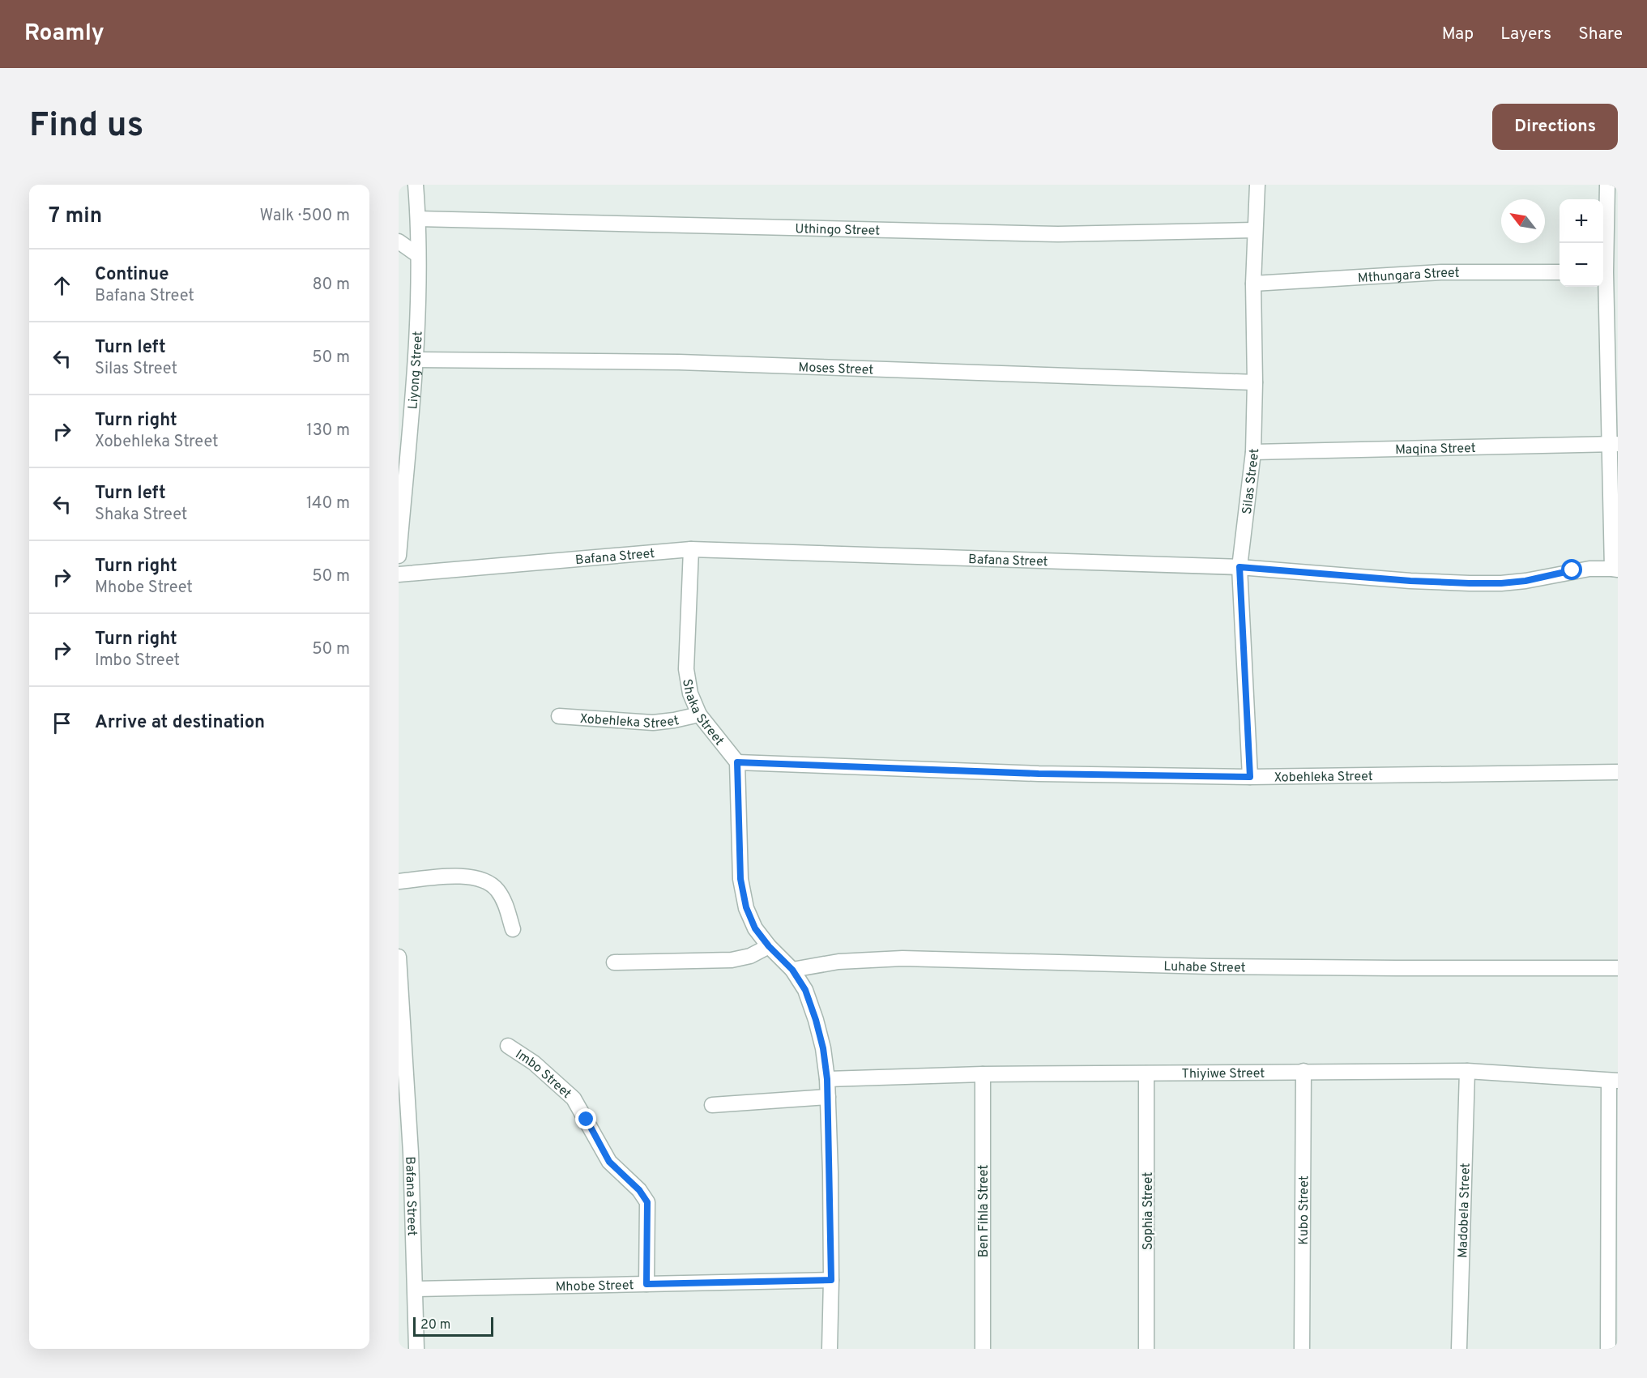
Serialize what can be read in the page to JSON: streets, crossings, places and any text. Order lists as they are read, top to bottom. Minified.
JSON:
{"streets":{"street":["Uthingo Street","Mthungara Street","Moses Street","Liyong Street","Maqina Street","Silas Street","Bafana Street","Shaka Street","Xobehleka Street","Luhabe Street","Thiyiwe Street","Imbo Street","Madobela Street","Kubo Street","Ben Fihla Street","Sophia Street","Mhobe Street"]},"crossings":[["Uthingo Street","Liyong Street"],["Uthingo Street","Silas Street"],["Mthungara Street","Silas Street"],["Moses Street","Liyong Street"],["Moses Street","Silas Street"],["Maqina Street","Silas Street"],["Silas Street","Bafana Street"],["Silas Street","Xobehleka Street"],["Bafana Street","Shaka Street"],["Bafana Street","Mhobe Street"],["Shaka Street","Xobehleka Street"],["Thiyiwe Street","Madobela Street"],["Thiyiwe Street","Kubo Street"],["Thiyiwe Street","Ben Fihla Street"],["Thiyiwe Street","Sophia Street"],["Imbo Street","Mhobe Street"]],"scale_bar":"20 m","north":"top left","page":{"header":"Roamly","nav":["Map","Layers","Share"],"buttons":"Directions","title":"Find us","heading":["7 min","Walk · 500 m"],"map_buttons":["+","−"],"list":[["Continue","Bafana Street","80 m"],["Turn left","Silas Street","50 m"],["Turn right","Xobehleka Street","130 m"],["Turn left","Shaka Street","140 m"],["Turn right","Mhobe Street","50 m"],["Turn right","Imbo Street","50 m"],"Arrive at destination"],"scale":"20 m"}}
